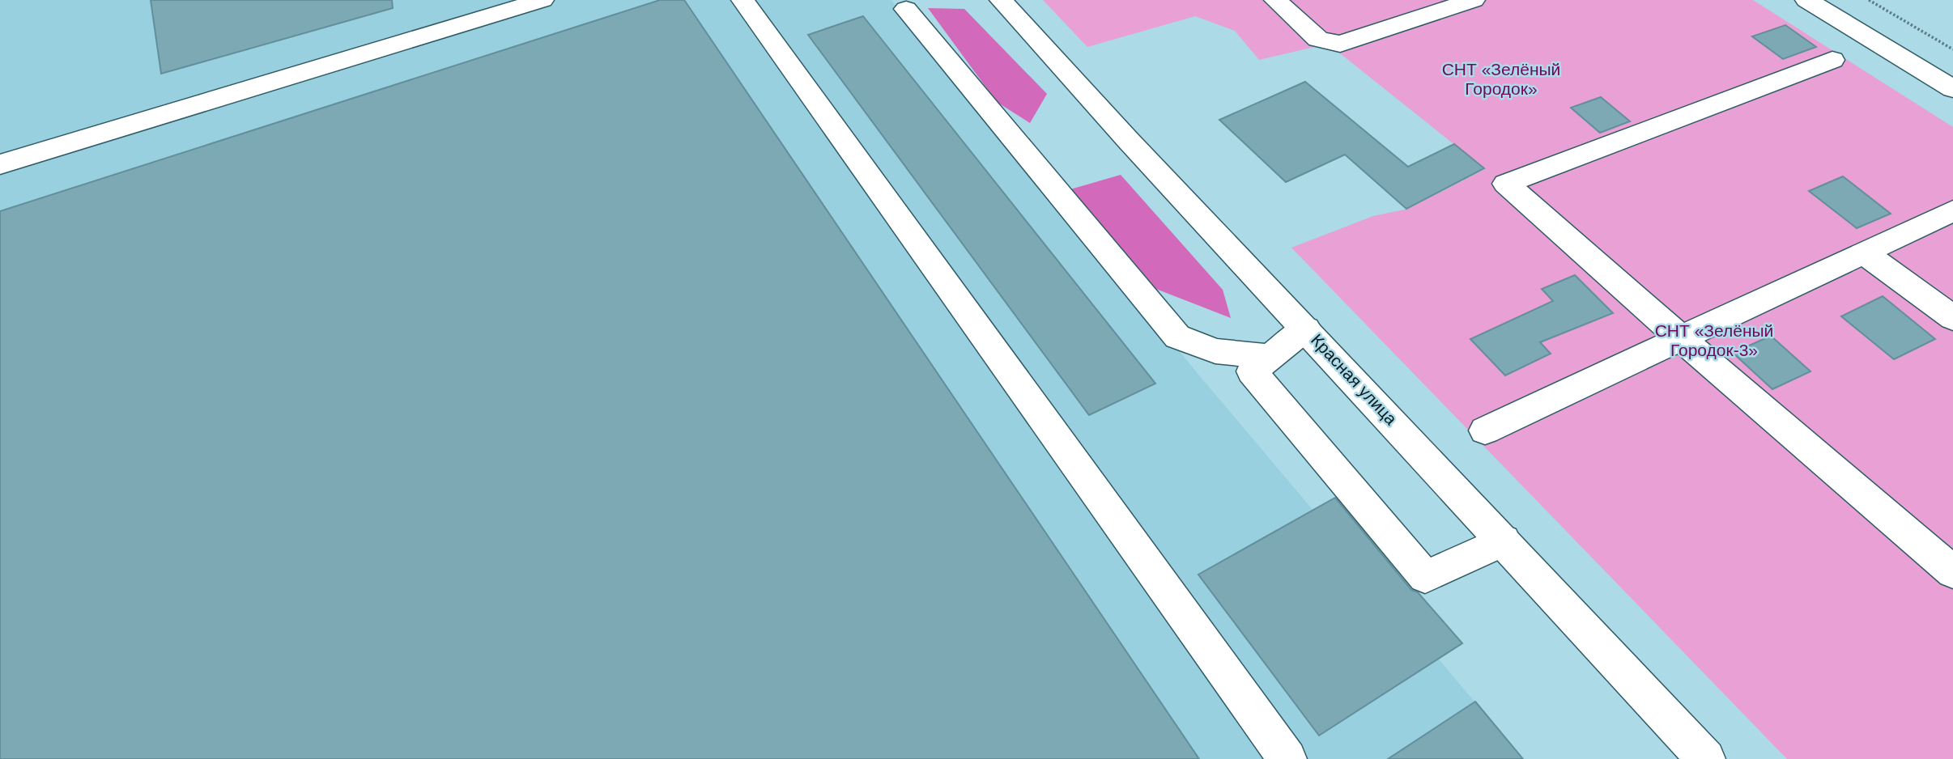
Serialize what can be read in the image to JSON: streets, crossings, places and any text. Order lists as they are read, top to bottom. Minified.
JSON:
{"streets":{"main road":["Красная улица"]},"parks":["СНТ «Зелёный Городок»","СНТ «Зелёный Городок-3»"]}
